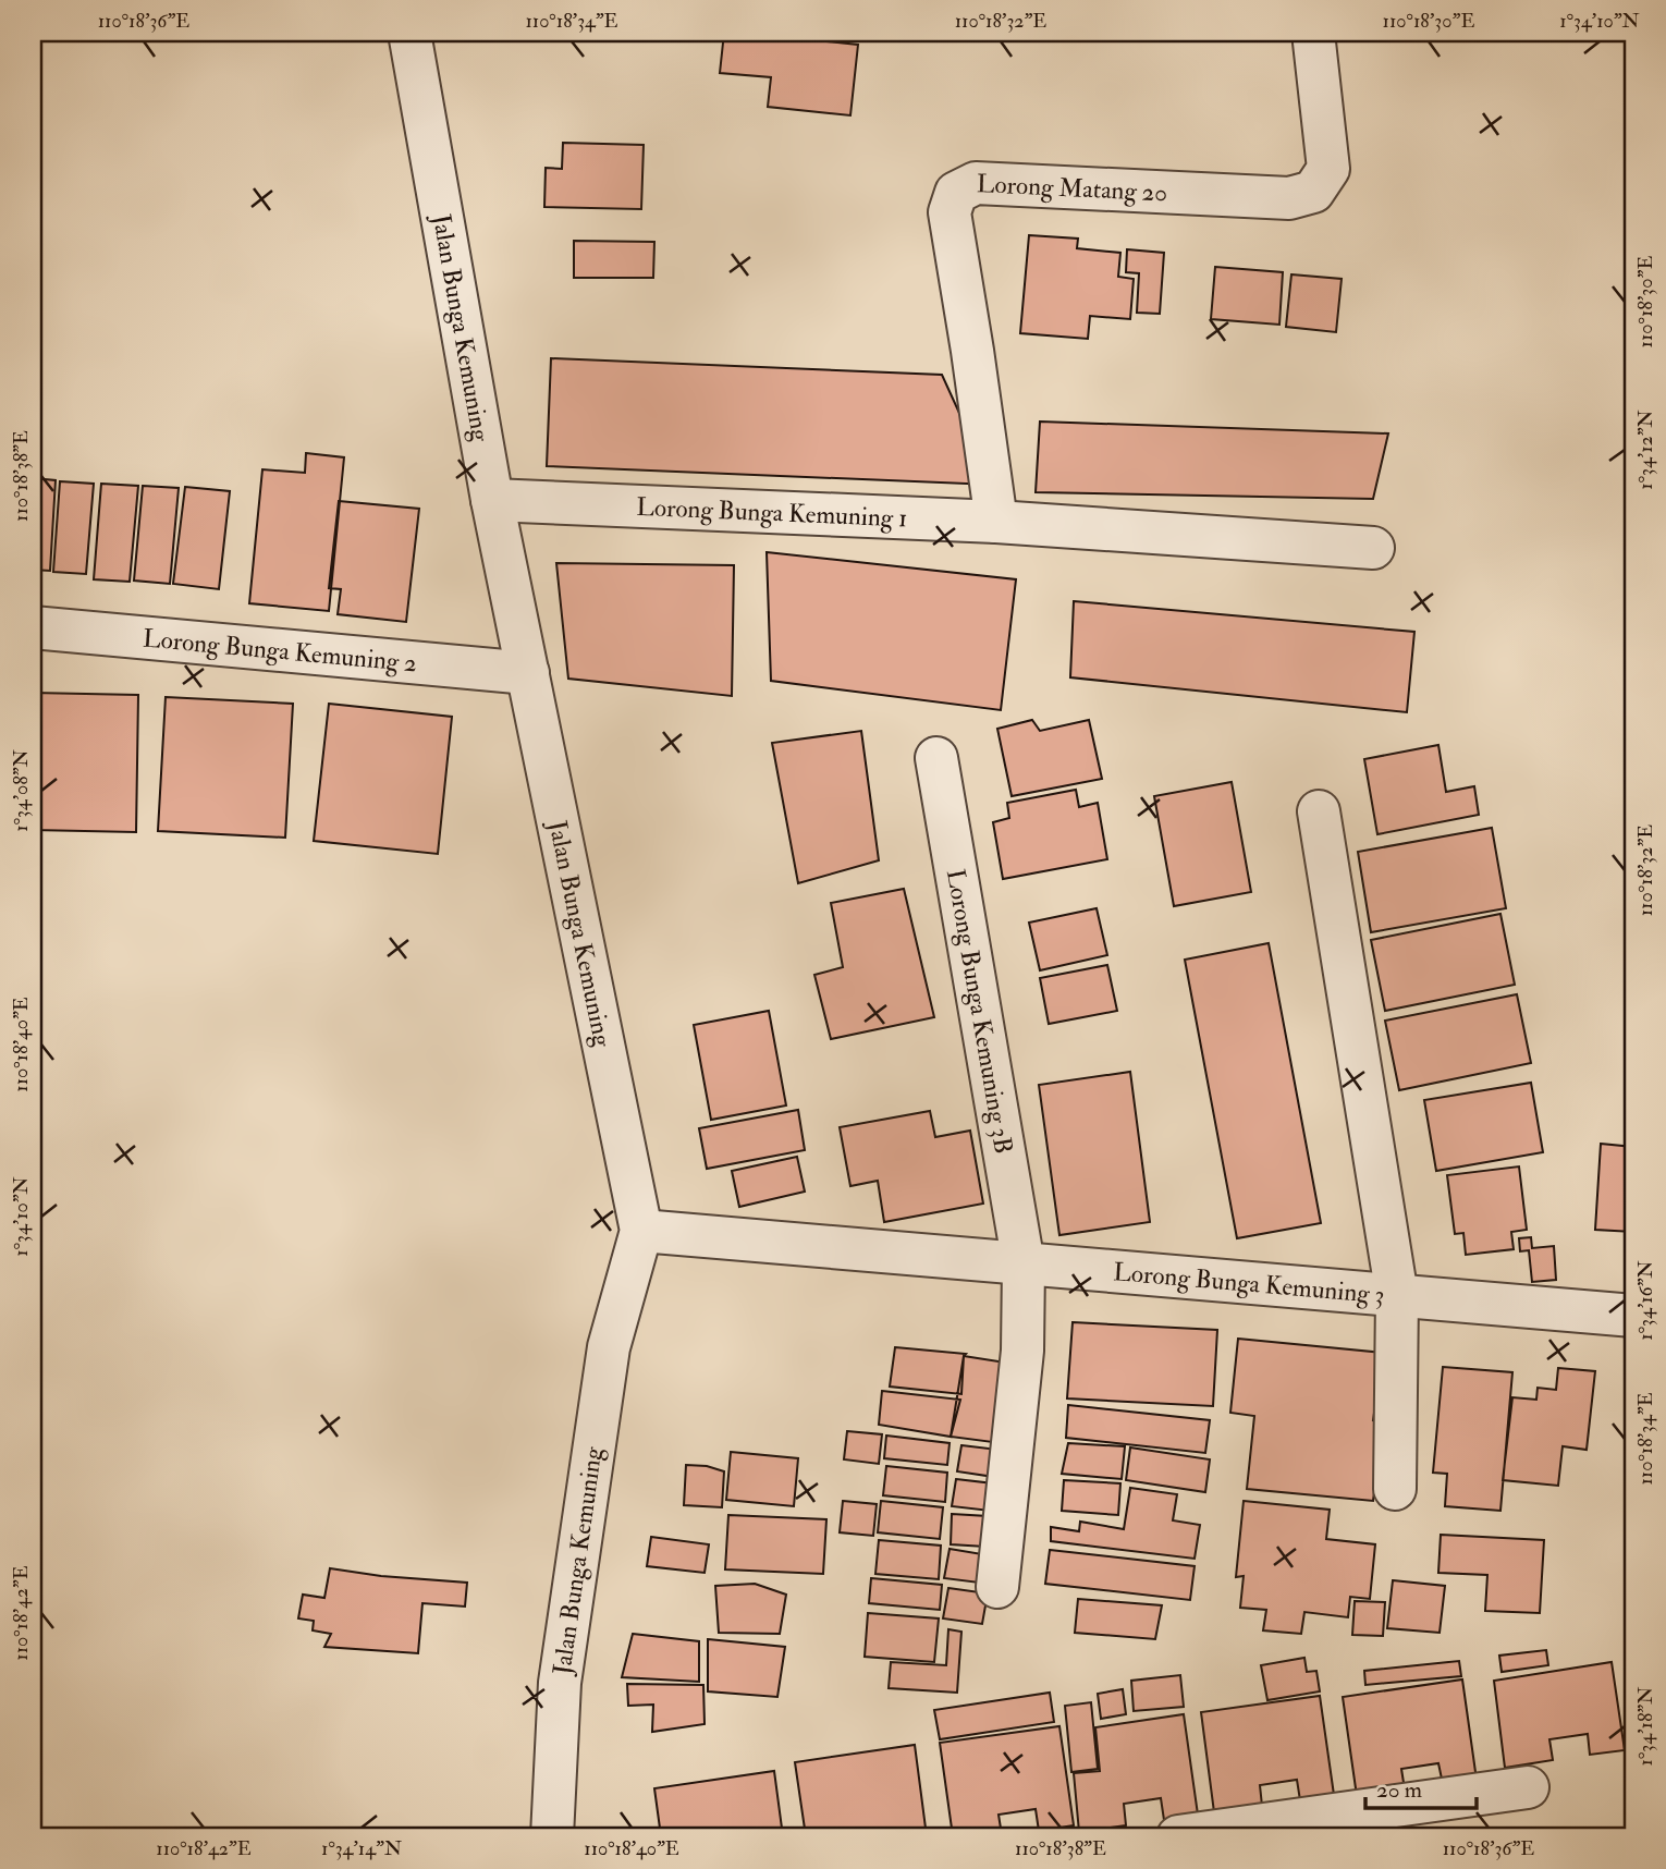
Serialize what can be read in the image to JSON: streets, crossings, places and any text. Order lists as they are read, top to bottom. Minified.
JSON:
{"streets":{"street":["Lorong Matang 20","Jalan Bunga Kemuning","Lorong Bunga Kemuning 1","Lorong Bunga Kemuning 2","Lorong Bunga Kemuning 3B","Lorong Bunga Kemuning 3"]},"crossings":[["Lorong Matang 20","Lorong Bunga Kemuning 1"],["Jalan Bunga Kemuning","Lorong Bunga Kemuning 1"],["Jalan Bunga Kemuning","Lorong Bunga Kemuning 2"],["Jalan Bunga Kemuning","Lorong Bunga Kemuning 3"],["Lorong Bunga Kemuning 3B","Lorong Bunga Kemuning 3"]],"scale_bar":"20 m","coordinates":["110°18'36\"E","110°18'34\"E","110°18'32\"E","110°18'30\"E","1°34'10\"N","1°34'12\"N","110°18'38\"E","1°34'08\"N","110°18'40\"E","1°34'16\"N","110°18'42\"E","1°34'18\"N","1°34'14\"N"]}
